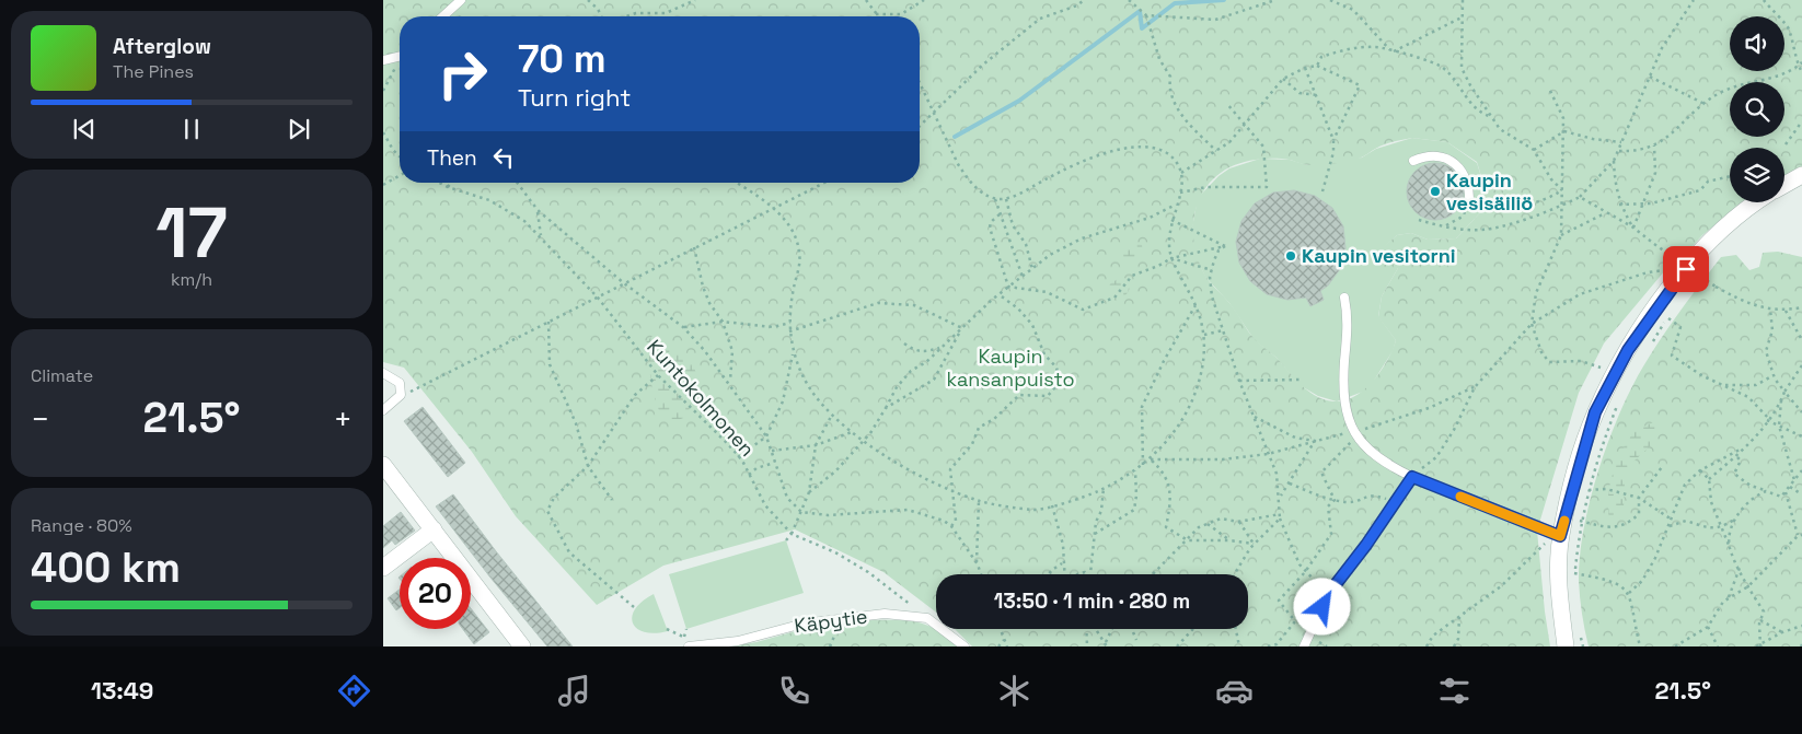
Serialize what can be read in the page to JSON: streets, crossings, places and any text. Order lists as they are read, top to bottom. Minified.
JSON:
{"streets":{"lane":["Käpytie"],"path":["Kuntokolmonen"]},"crossings":[["Kuntokolmonen","Käpytie"]],"parks":["Kaupin kansanpuisto"],"places":["Kaupin vesisäiliö","Kaupin vesitorni"],"page":{"turn":["70 m","Turn right"],"song":["Afterglow","The Pines"],"then":"Then","tile":[["17","km/h"],"Climate",["Range · 80%","400 km"]],"heat":["−","21.5°","+"],"limit":"20","trip":"13:50 · 1 min · 280 m","tabs":["13:49","21.5°"]}}
